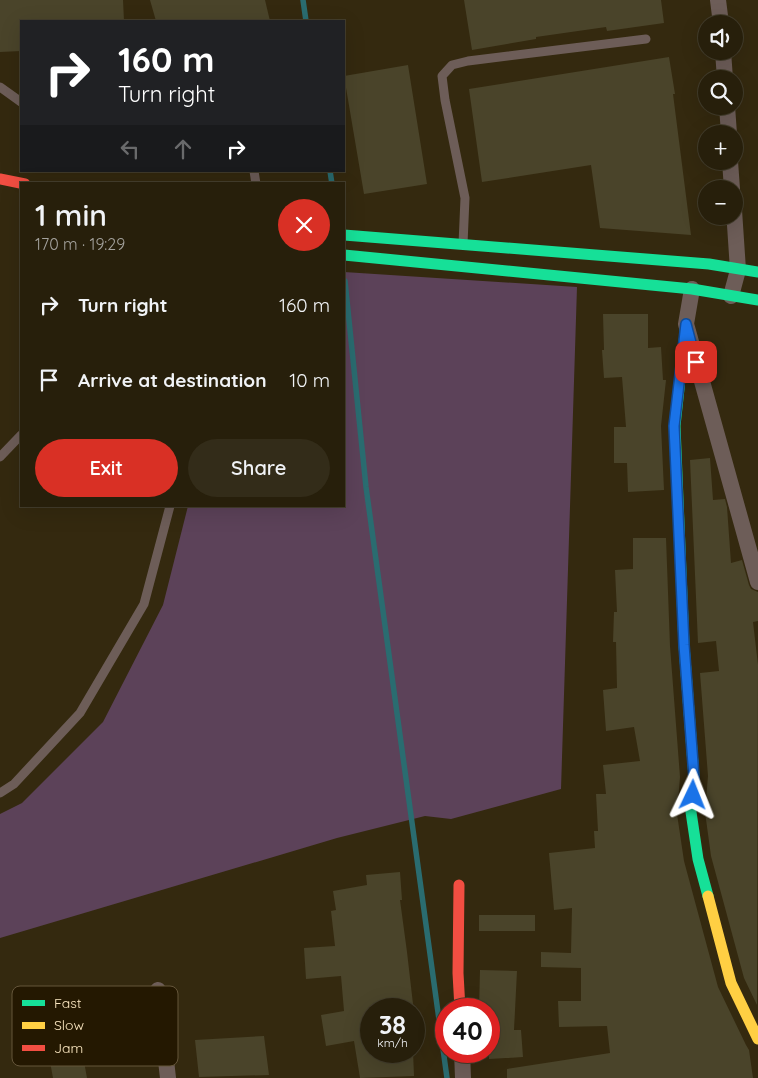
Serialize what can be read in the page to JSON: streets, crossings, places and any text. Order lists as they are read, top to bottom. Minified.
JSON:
{"legend":["Fast","Slow","Jam"],"page":{"map_buttons":["+","−"],"turn":["160 m","Turn right"],"heading":["1 min","170 m · 19:29"],"list":[{"name":"Turn right","value":"160 m"},{"name":"Arrive at destination","value":"10 m"}],"buttons":["Exit","Share"],"speed":"38 km/h","limit":"40"}}
